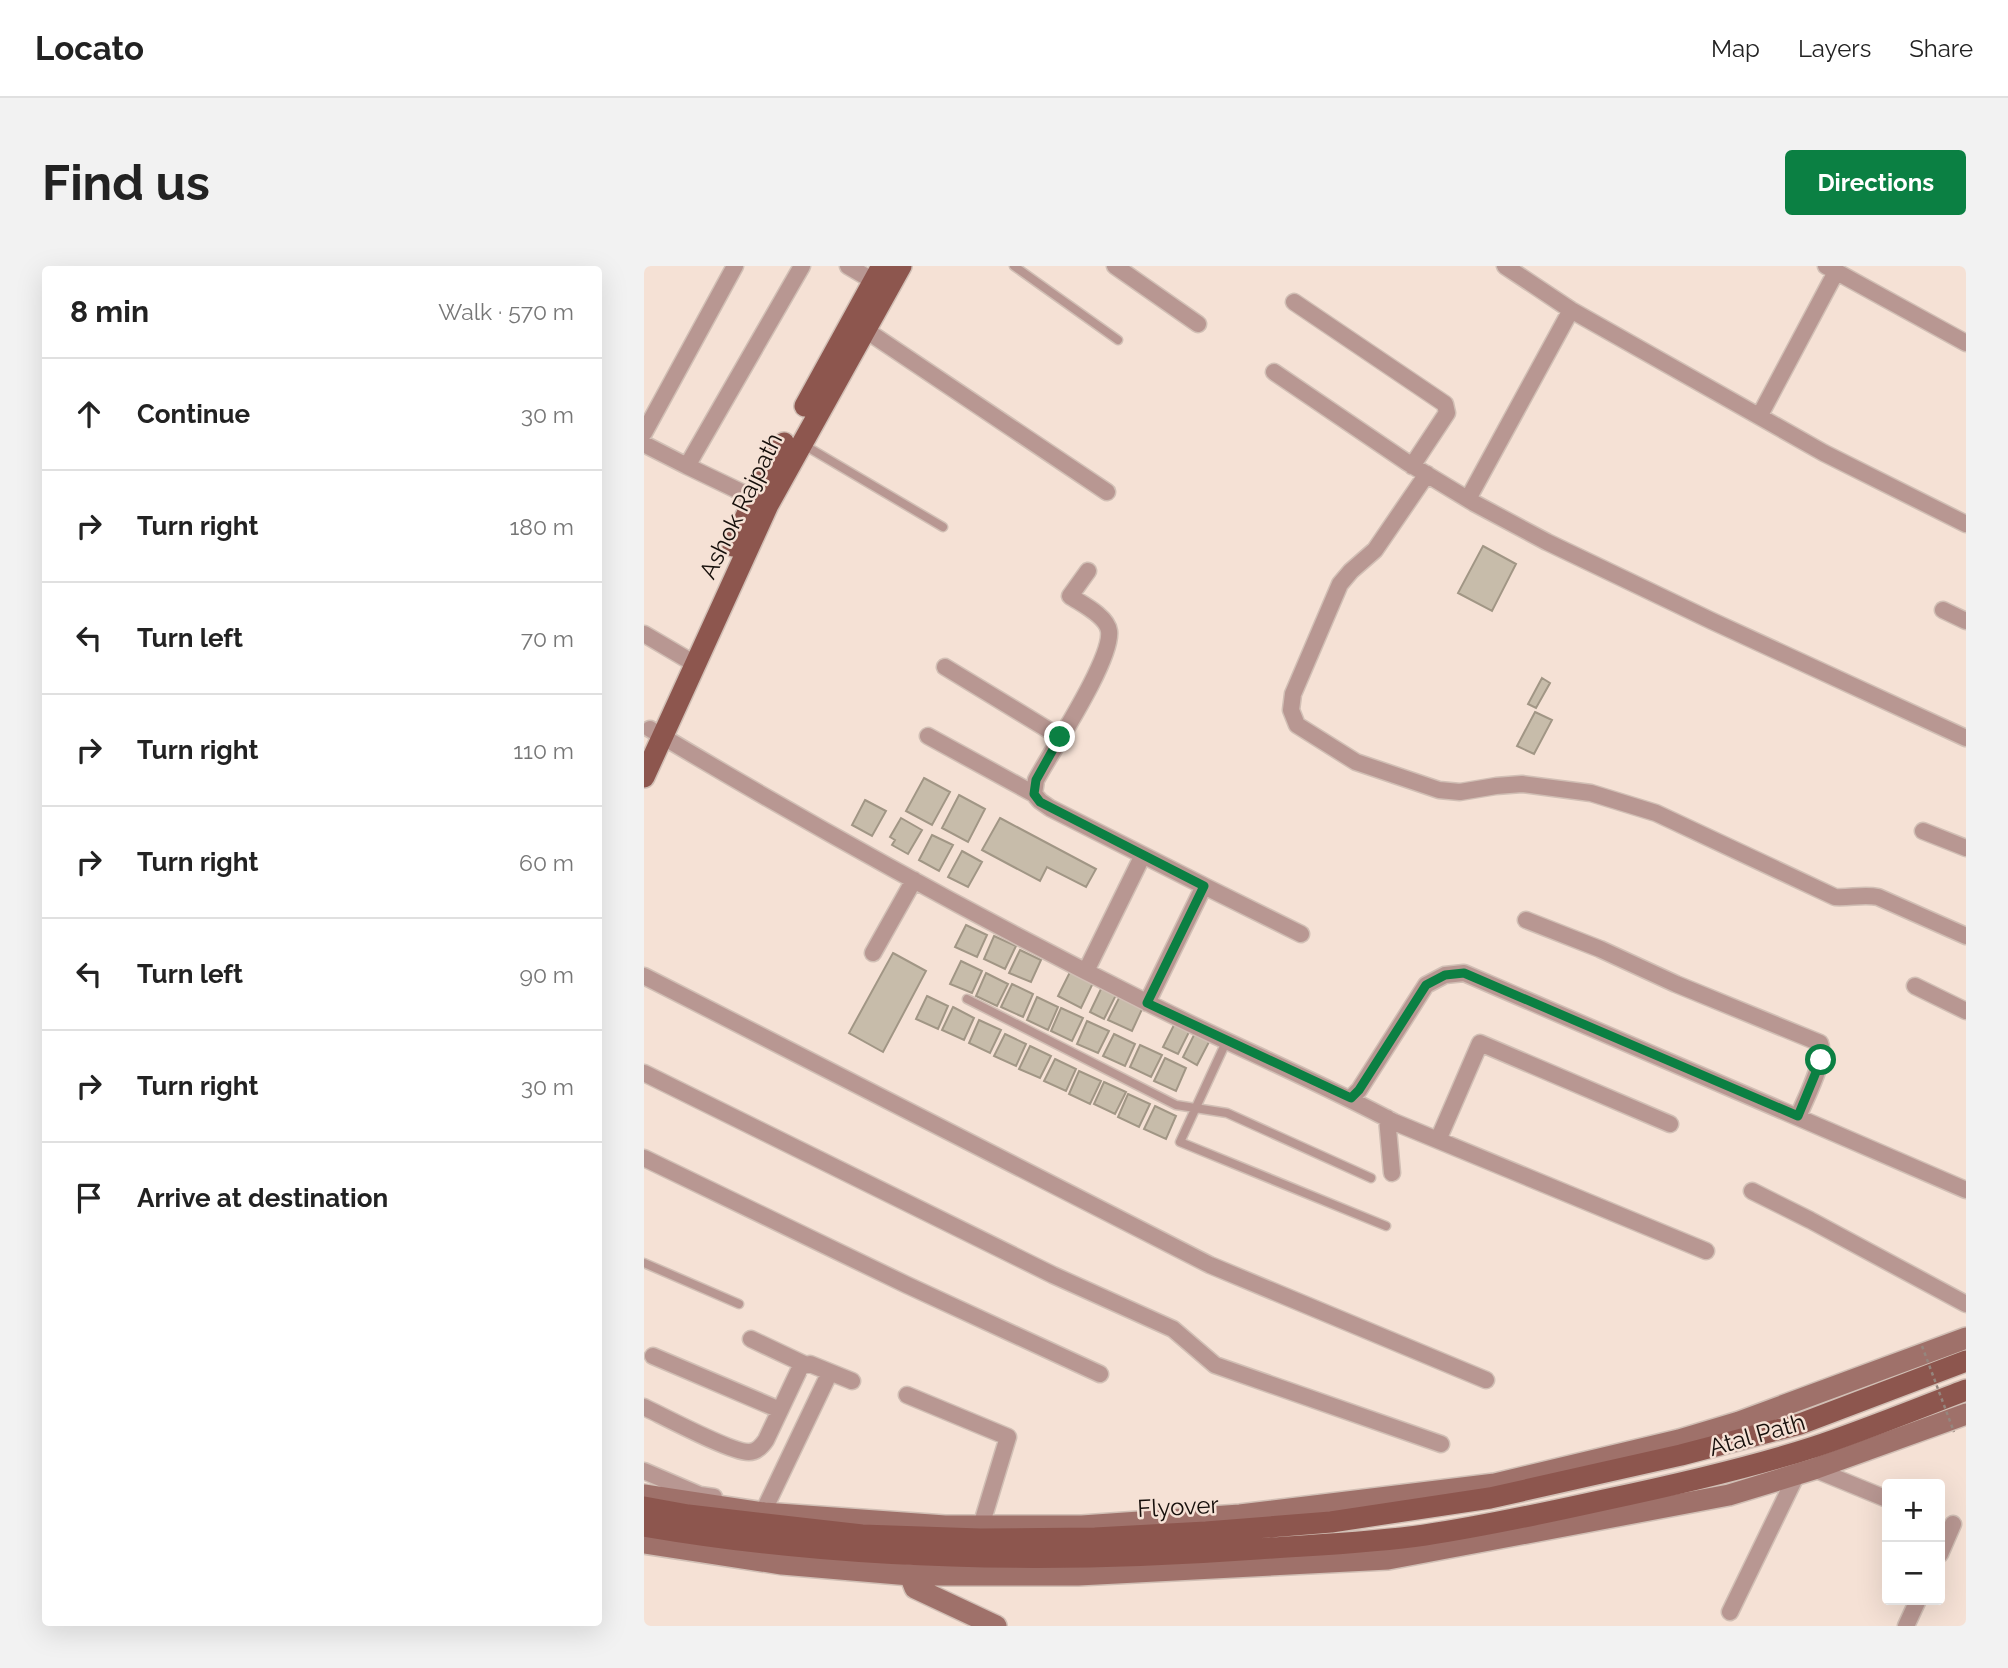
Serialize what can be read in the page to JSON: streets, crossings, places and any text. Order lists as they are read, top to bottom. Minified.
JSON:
{"streets":{"main road":["Ashok Rajpath","Atal Path","Flyover"]},"crossings":[["Atal Path","Flyover"]],"page":{"header":"Locato","nav":["Map","Layers","Share"],"buttons":"Directions","title":"Find us","heading":["8 min","Walk · 570 m"],"list":[["Continue","30 m"],["Turn right","180 m"],["Turn left","70 m"],["Turn right","110 m"],["Turn right","60 m"],["Turn left","90 m"],["Turn right","30 m"],"Arrive at destination"],"map_buttons":["+","−"]}}
